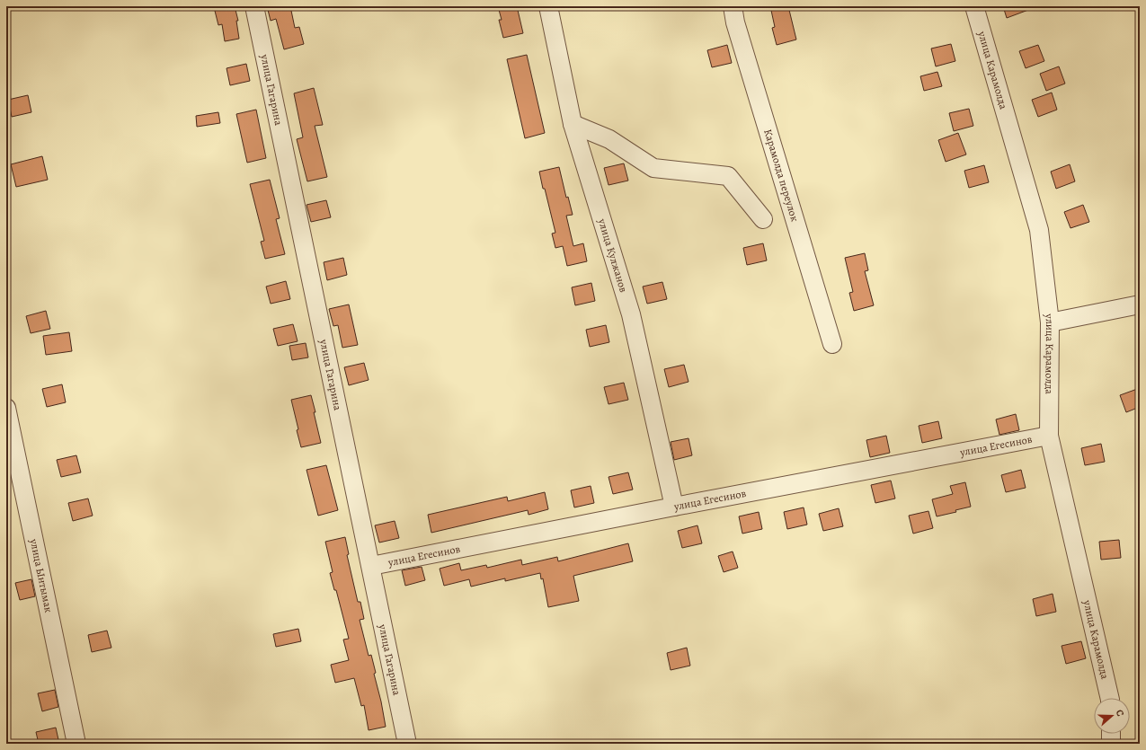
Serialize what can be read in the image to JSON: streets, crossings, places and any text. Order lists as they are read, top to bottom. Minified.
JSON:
{"streets":{"street":["улица Карамолда","улица Гагарина","Карамолда переулок","улица Кулжанов","улица Егесинов","улица Ынтымак"]},"crossings":[["улица Карамолда","улица Егесинов"],["улица Гагарина","улица Егесинов"],["улица Кулжанов","улица Егесинов"]],"north":"right"}
